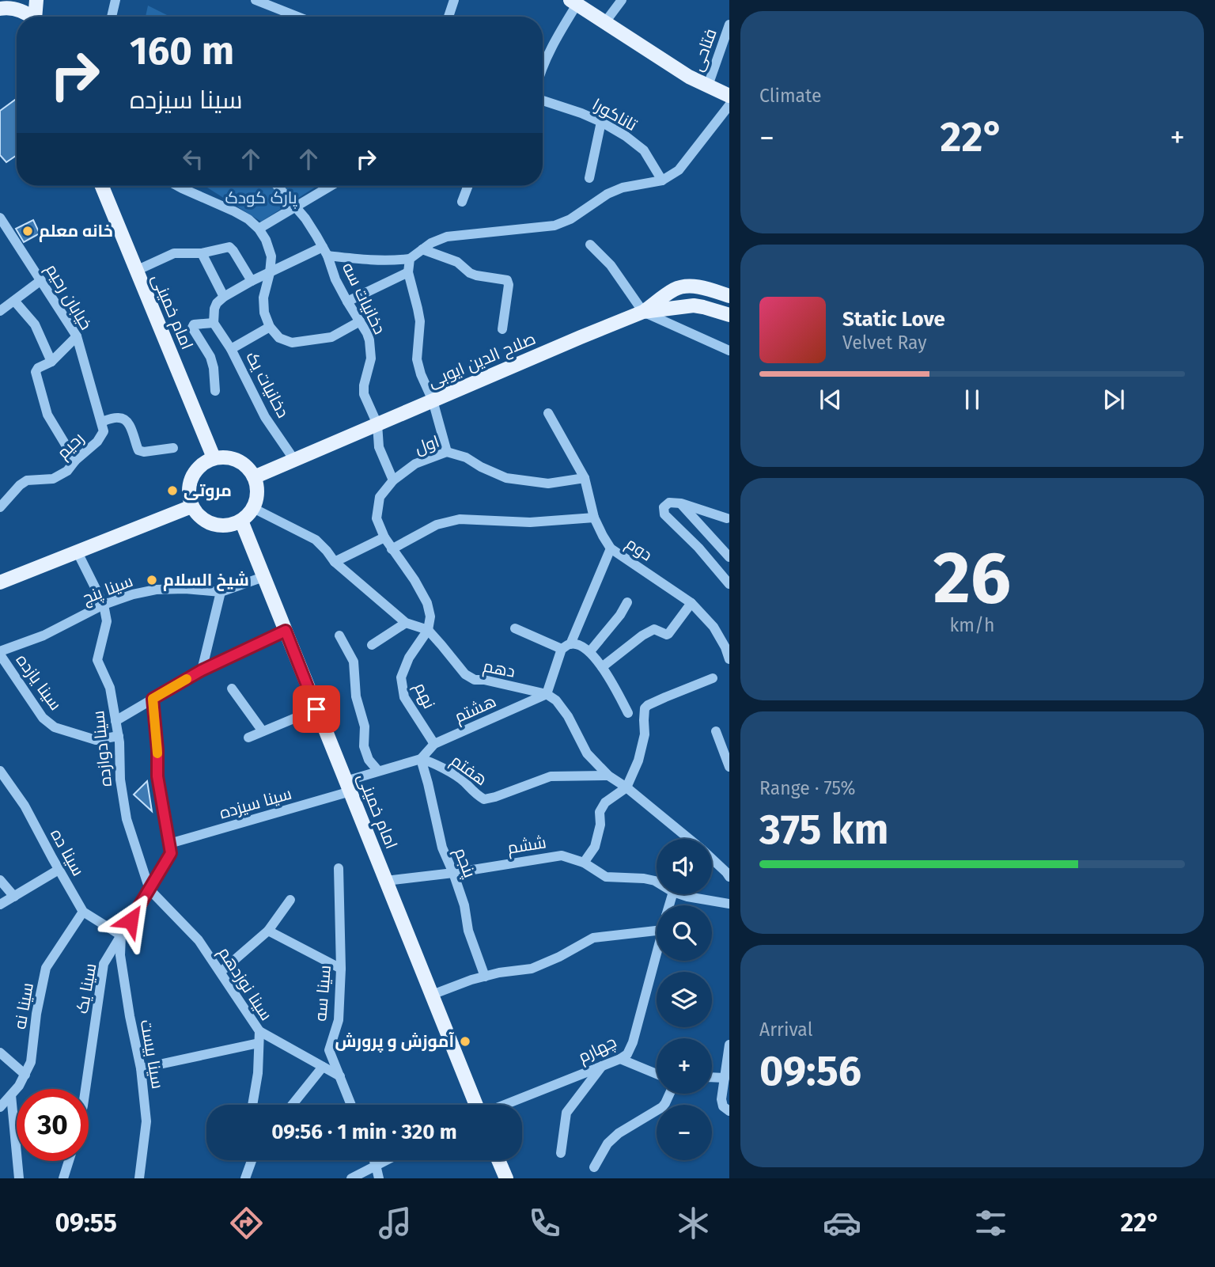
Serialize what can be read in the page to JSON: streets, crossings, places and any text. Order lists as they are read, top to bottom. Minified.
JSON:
{"streets":{"main road":["امام خمینی","صلاح الدین ایوبی"],"street":["فتاحی","تاناکورا","خیابان رحیم","دخانیات سه","دخانیات یک","اول","رحیم","دوم","سینا پنج","دهم","سینا یازده","نهم","هشتم","سینا دوازده","هفتم","سینا سیزده","ششم","سینا ده","پنجم","سینا نوزدهم","سینا یک","سینا سه","سینا نه","چهارم","سینا بیست"]},"crossings":[["خیابان رحیم","رحیم"],["دخانیات سه","صلاح الدین ایوبی"],["دخانیات سه","اول"],["امام خمینی","صلاح الدین ایوبی"],["امام خمینی","سینا پنج"],["امام خمینی","سینا سیزده"],["امام خمینی","ششم"],["صلاح الدین ایوبی","دخانیات یک"],["اول","دوم"],["اول","دهم"],["اول","نهم"],["سینا پنج","سینا یازده"],["سینا پنج","سینا دوازده"],["دهم","نهم"],["دهم","هشتم"],["سینا یازده","سینا دوازده"],["نهم","هشتم"],["هشتم","هفتم"],["هشتم","پنجم"],["سینا دوازده","سینا نوزدهم"],["سینا دوازده","سینا یک"],["هفتم","پنجم"],["سینا سیزده","سینا یک"],["ششم","پنجم"],["سینا ده","سینا یک"],["سینا ده","سینا نه"],["سینا ده","سینا بیست"],["سینا نوزدهم","سینا یک"],["سینا یک","سینا بیست"]],"parks":["پارک کودک"],"places":["خانه معلم","مروتی","شیخ السلام","آموزش و پرورش"],"page":{"tile":["Climate",["26","km/h"],["Range · 75%","375 km"],["Arrival","09:56"]],"turn":["160 m","سینا سیزده"],"heat":["−","22°","+"],"song":["Static Love","Velvet Ray"],"map_buttons":["+","−"],"limit":"30","trip":"09:56 · 1 min · 320 m","tabs":["09:55","22°"]}}
